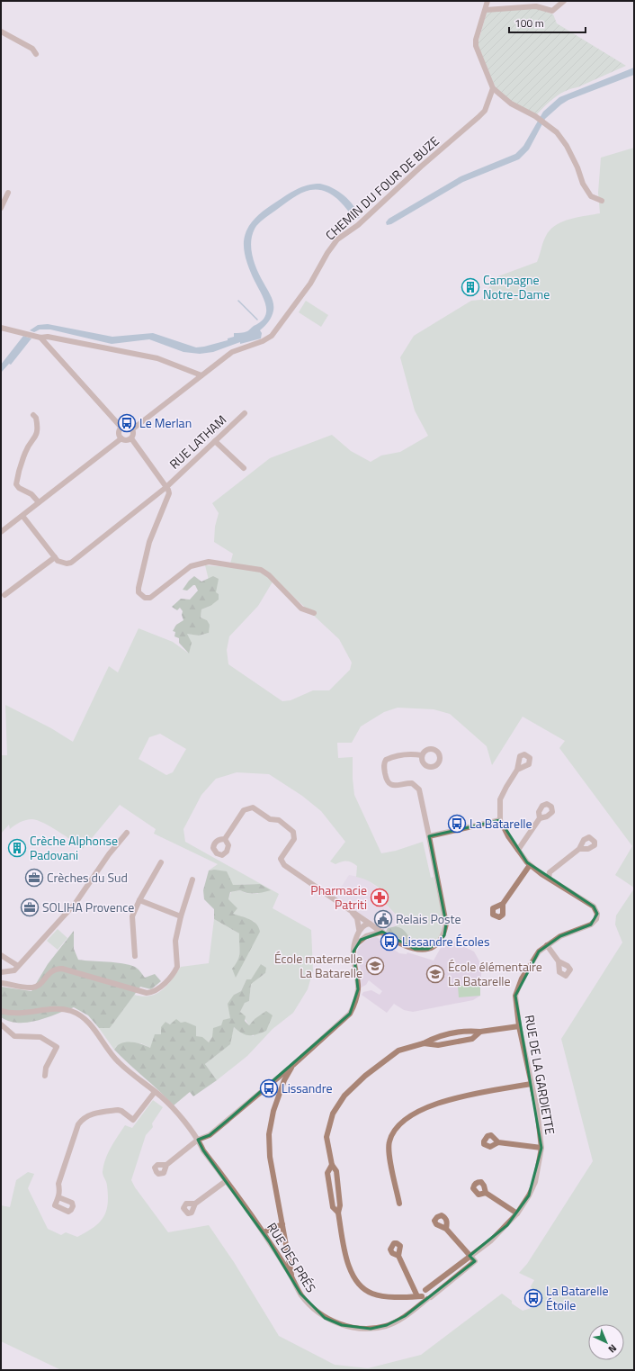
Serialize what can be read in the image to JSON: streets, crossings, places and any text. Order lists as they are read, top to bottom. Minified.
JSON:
{"streets":{"street":["CHEMIN DU FOUR DE BUZE","RUE LATHAM","RUE DE LA GARDIETTE","RUE DES PRÉS"]},"crossings":[["RUE DE LA GARDIETTE","RUE DES PRÉS"]],"places":{"building":["Campagne Notre-Dame","Crèche Alphonse Padovani"],"bus stop":["Le Merlan","La Batarelle","Lissandre Écoles","Lissandre","La Batarelle Étoile"],"office":["Crèches du Sud","SOLIHA Provence"],"pharmacy":["Pharmacie Patriti"],"public building":["Relais Poste"],"school or university":["École maternelle La Batarelle","École élémentaire La Batarelle"]},"scale_bar":"100 m","north":"bottom right"}
